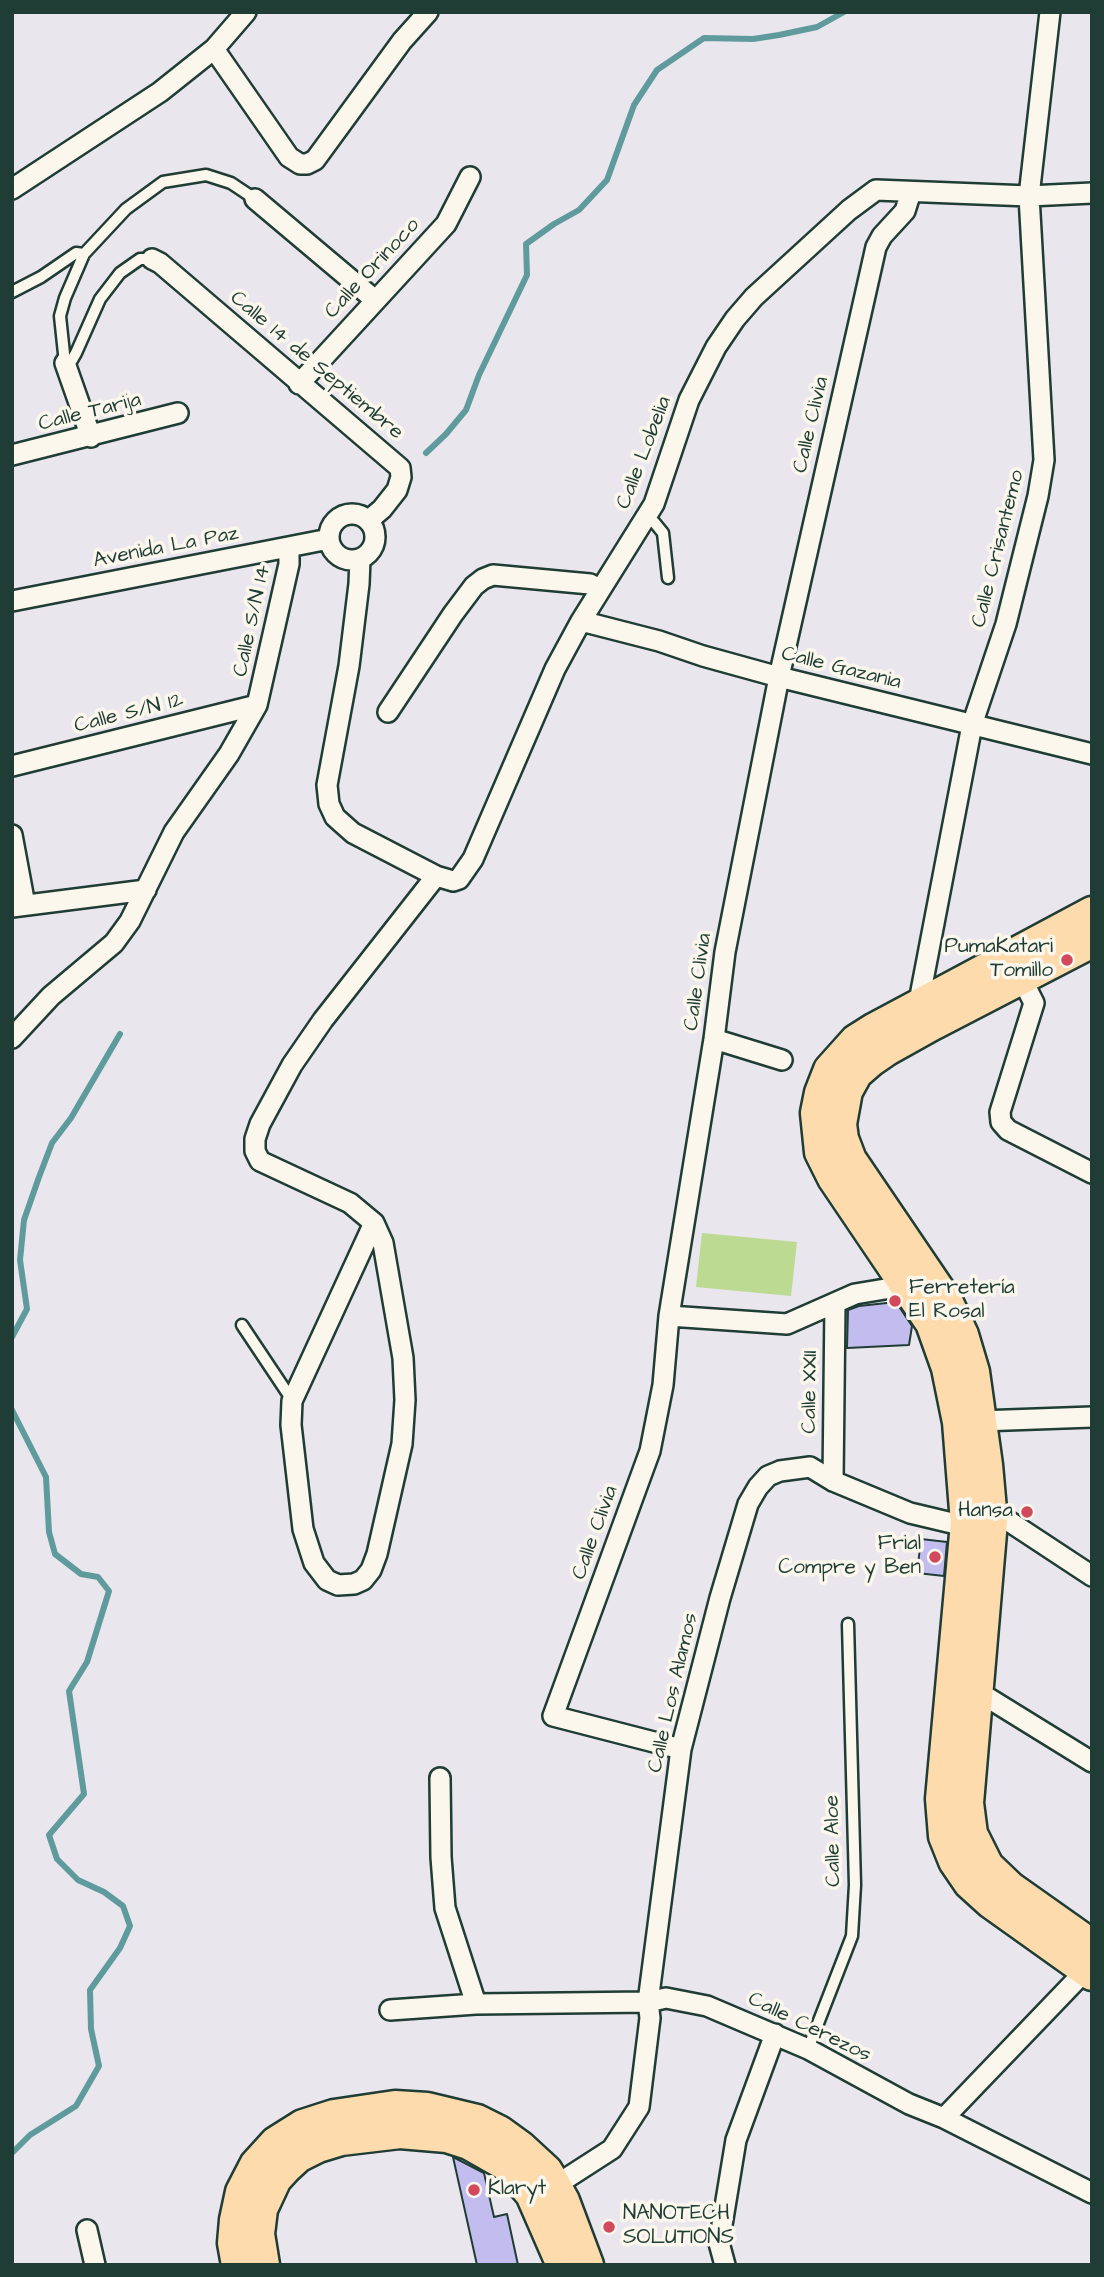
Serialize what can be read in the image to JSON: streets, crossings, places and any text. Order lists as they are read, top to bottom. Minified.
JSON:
{"streets":{"street":["Calle Orinoco","Calle 14 de Septiembre","Calle Tarija","Calle Clivia","Calle Lobelia","Avenida La Paz","Calle Crisantemo","Calle S/N 14","Calle Gazania","Calle S/N 12","Calle XXII","Calle Los Alamos","Calle Cerezos"],"lane":["Calle Aloe"]},"crossings":[["Calle Orinoco","Calle 14 de Septiembre"],["Calle 14 de Septiembre","Avenida La Paz"],["Calle Clivia","Calle Lobelia"],["Calle Clivia","Calle Gazania"],["Calle Clivia","Calle Los Alamos"],["Calle Lobelia","Calle Crisantemo"],["Calle Lobelia","Calle Gazania"],["Avenida La Paz","Calle S/N 14"],["Calle Crisantemo","Calle Gazania"],["Calle S/N 14","Calle S/N 12"],["Calle XXII","Calle Los Alamos"],["Calle Los Alamos","Calle Cerezos"],["Calle Aloe","Calle Cerezos"]],"places":["PumaKatari Tomillo","Ferretería El Rosal","Hansa","Frial Compre y Ben","Klaryt","NANOTECH SOLUTIONS"]}
